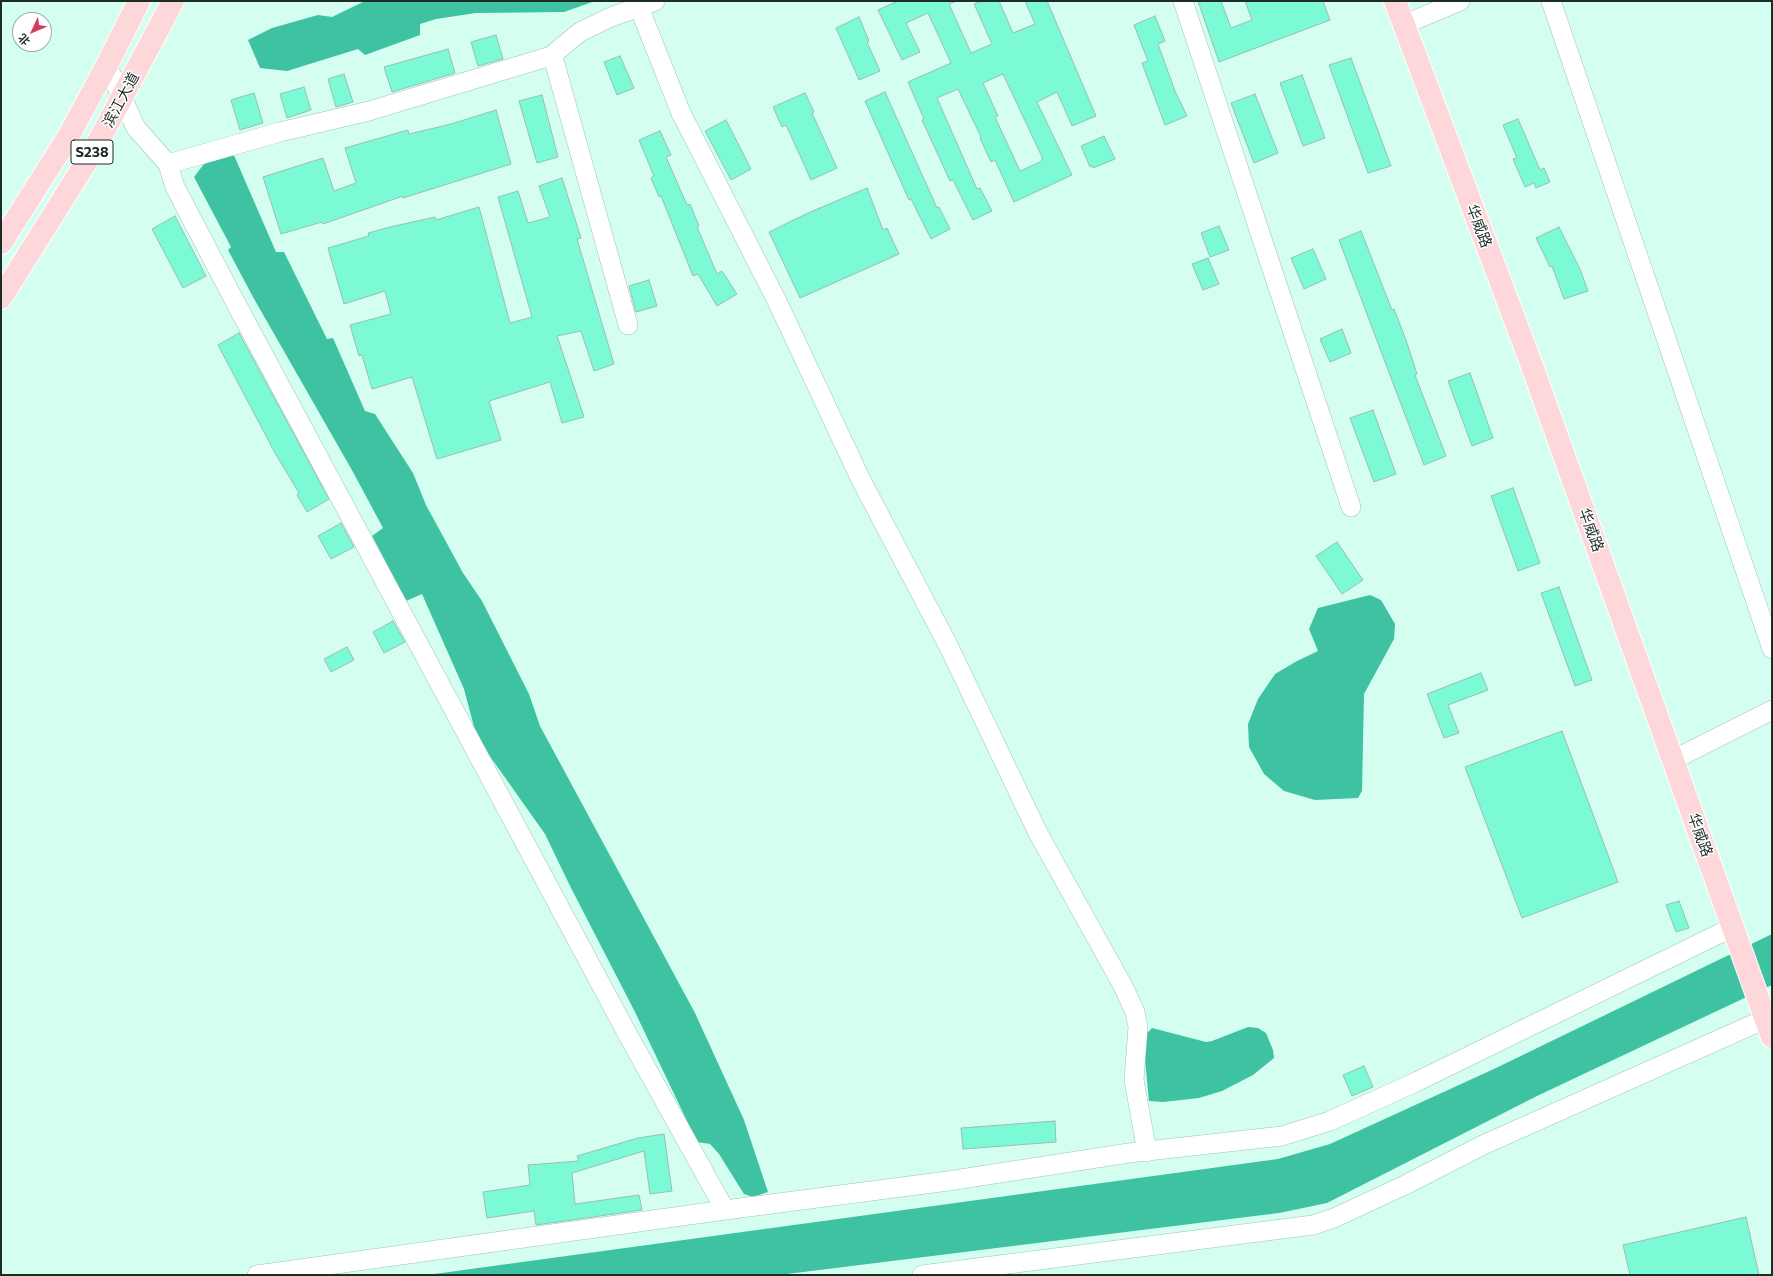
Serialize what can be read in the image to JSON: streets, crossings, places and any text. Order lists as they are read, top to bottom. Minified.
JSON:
{"streets":{"main road":["滨江大道","S238","华威路"]},"north":"bottom left"}
